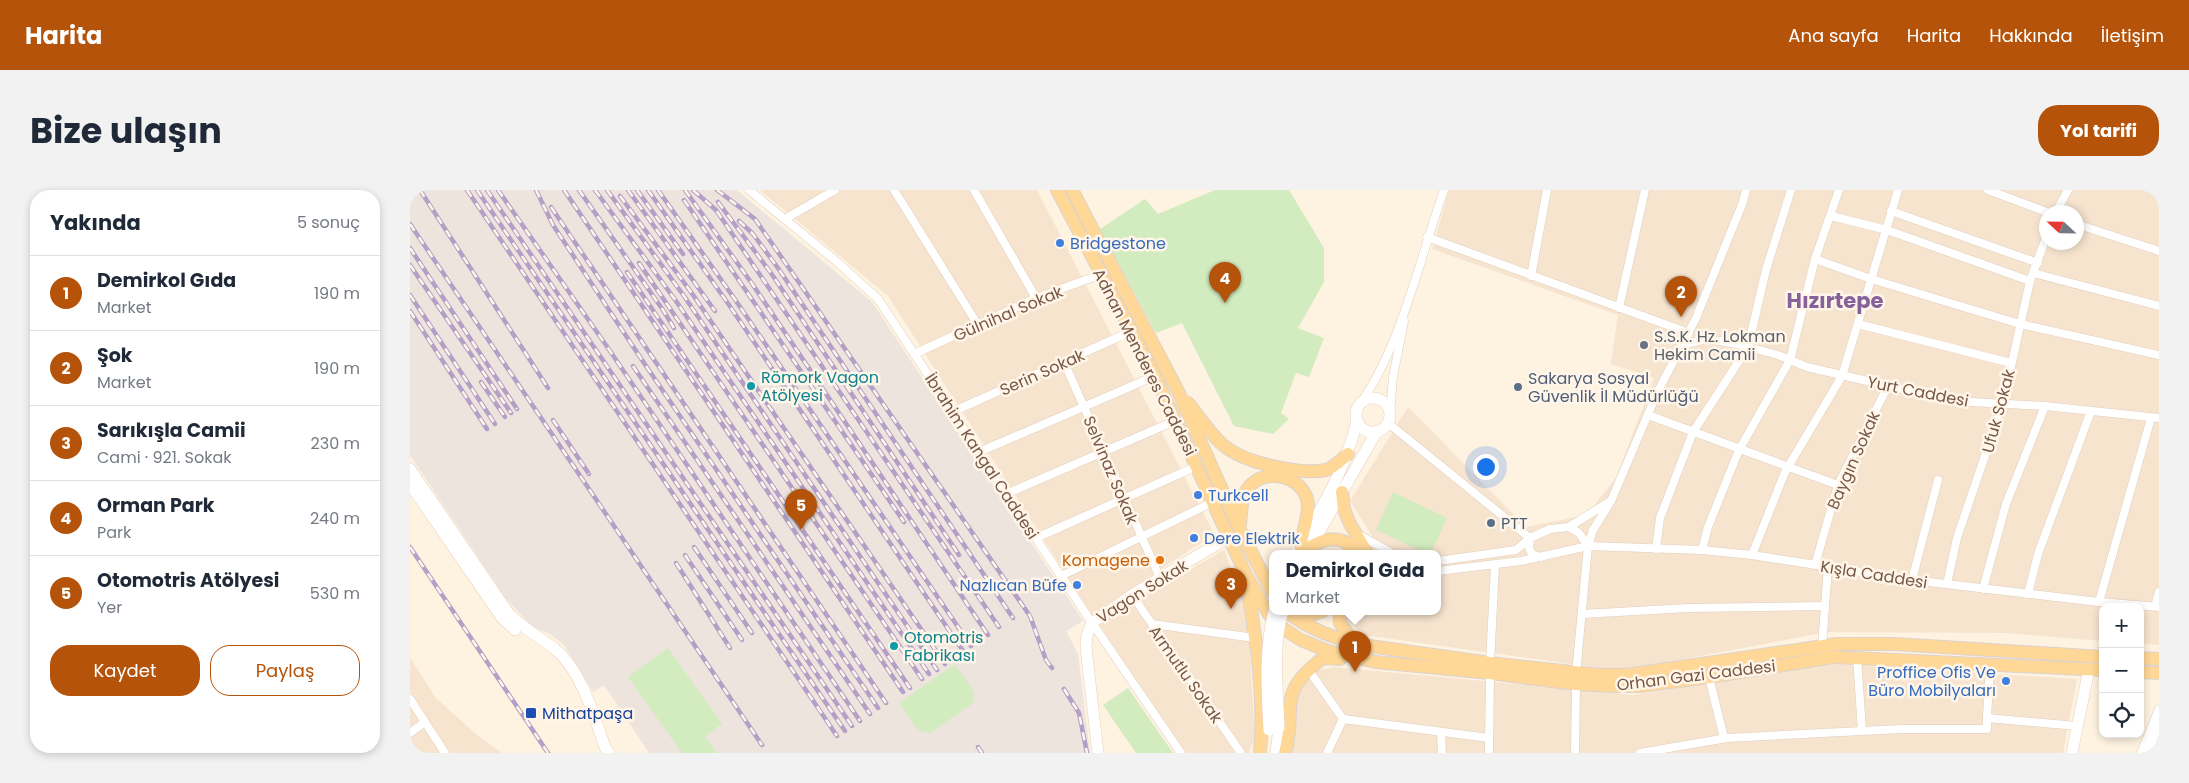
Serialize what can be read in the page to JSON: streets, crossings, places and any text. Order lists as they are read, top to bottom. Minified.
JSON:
{"streets":{"main road":["Adnan Menderes Caddesi","Vagon Sokak","Orhan Gazi Caddesi"],"street":["Gülnihal Sokak","Serin Sokak","Yurt Caddesi","Ufuk Sokak","İbrahim Kangal Caddesi","Baygın Sokak","Selvinaz Sokak","Kışla Caddesi","Armutlu Sokak"]},"crossings":[["Gülnihal Sokak","Adnan Menderes Caddesi"],["Gülnihal Sokak","İbrahim Kangal Caddesi"],["Adnan Menderes Caddesi","Serin Sokak"],["Adnan Menderes Caddesi","Vagon Sokak"],["Adnan Menderes Caddesi","Orhan Gazi Caddesi"],["Serin Sokak","İbrahim Kangal Caddesi"],["Serin Sokak","Selvinaz Sokak"],["Yurt Caddesi","Ufuk Sokak"],["Yurt Caddesi","Baygın Sokak"],["Ufuk Sokak","Kışla Caddesi"],["İbrahim Kangal Caddesi","Vagon Sokak"],["Baygın Sokak","Kışla Caddesi"],["Selvinaz Sokak","Vagon Sokak"],["Vagon Sokak","Armutlu Sokak"],["Vagon Sokak","Orhan Gazi Caddesi"]],"districts":["Hızırtepe"],"places":{"other":["Bridgestone","S.S.K. Hz. Lokman Hekim Camii","Römork Vagon Atölyesi","Sakarya Sosyal Güvenlik İl Müdürlüğü","Turkcell","PTT","Dere Elektrik","Komagene","Nazlıcan Büfe","Otomotris Fabrikası","Proffice Ofis Ve Büro Mobilyaları"],"transit":["Mithatpaşa"]},"north":"left","page":{"header":"Harita","nav":["Ana sayfa","Harita","Hakkında","İletişim"],"title":"Bize ulaşın","buttons":["Yol tarifi",["Kaydet","Paylaş"]],"heading":["Yakında","5 sonuç"],"list":[{"mark":"1","name":"Demirkol Gıda","note":"Market","value":"190 m"},{"mark":"2","name":"Şok","note":"Market","value":"190 m"},{"mark":"3","name":"Sarıkışla Camii","note":"Cami · 921. Sokak","value":"230 m"},{"mark":"4","name":"Orman Park","note":"Park","value":"240 m"},{"mark":"5","name":"Otomotris Atölyesi","note":"Yer","value":"530 m"}],"pins":["4","2","5","3","1"],"popup":["Demirkol Gıda","Market"],"map_buttons":["+","−"]}}
